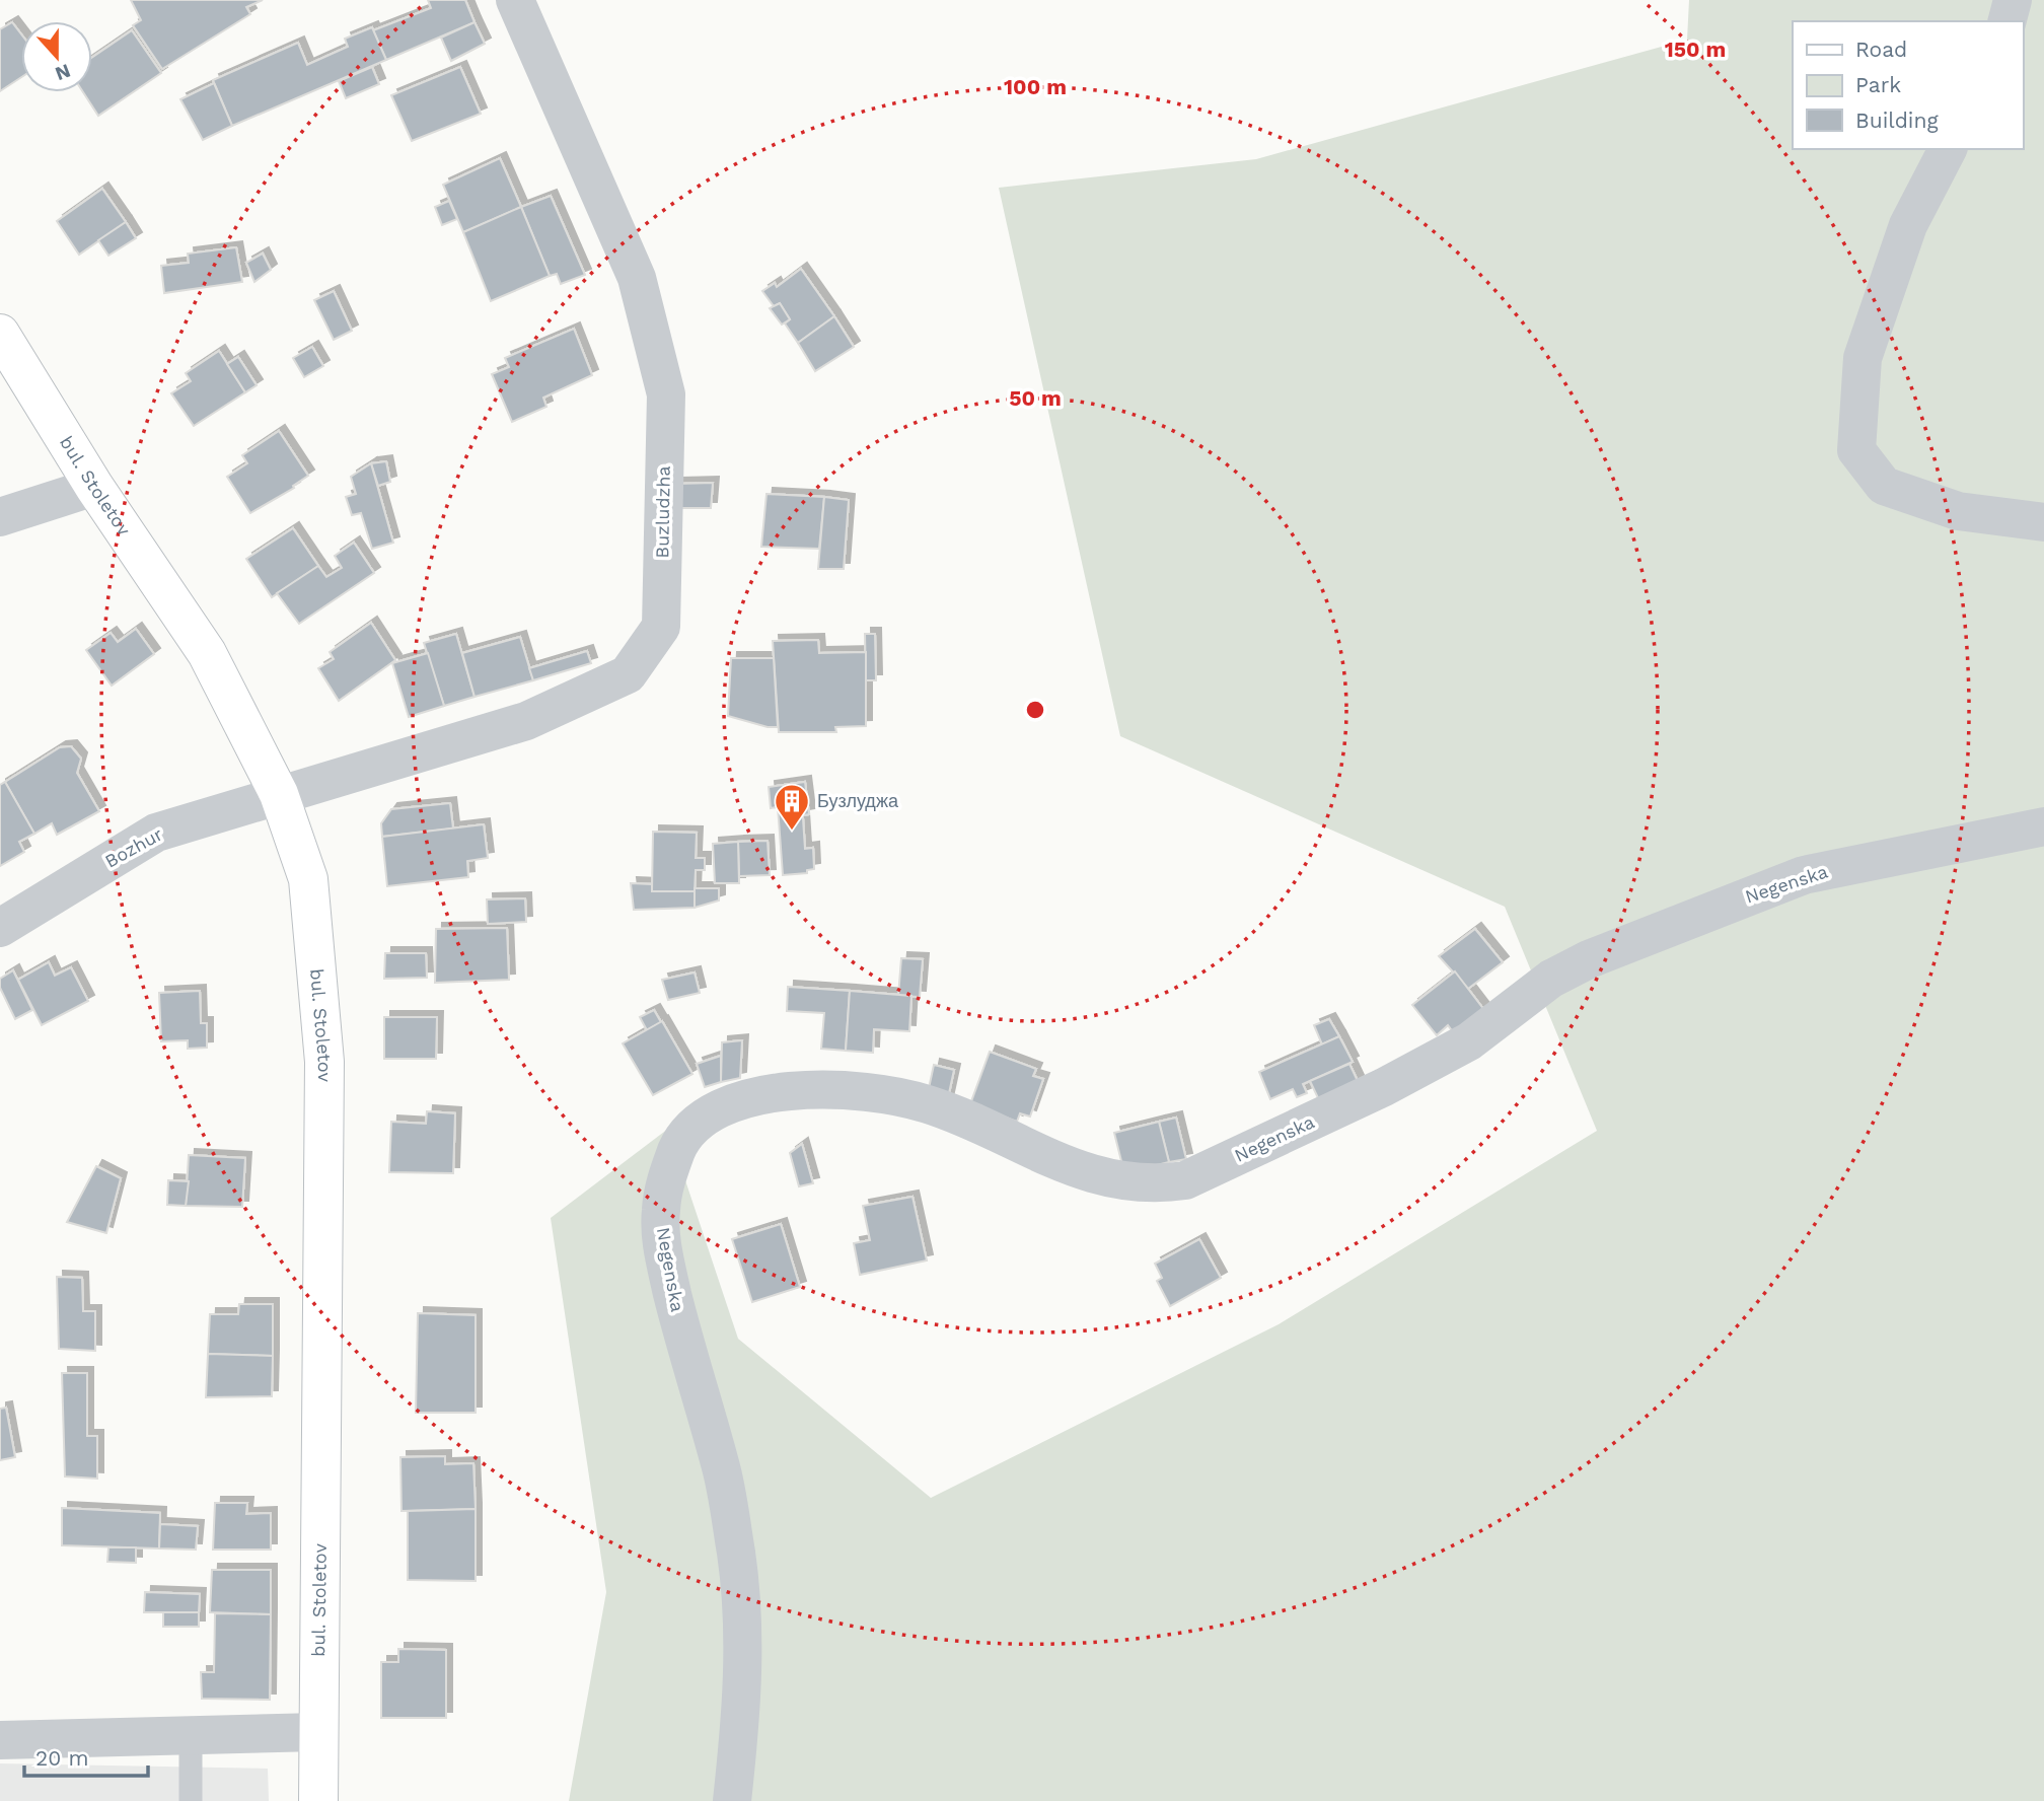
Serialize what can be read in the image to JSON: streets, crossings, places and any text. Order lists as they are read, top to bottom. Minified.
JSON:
{"streets":{"main road":["bul. Stoletov"],"street":["Buzludzha","Bozhur","Negenska"]},"crossings":[["bul. Stoletov","Buzludzha"],["bul. Stoletov","Bozhur"],["Buzludzha","Bozhur"]],"places":{"building":["Бузлуджа"]},"legend":["Road","Park","Building"],"scale_bar":"20 m","north":"bottom","rings":["150 m","100 m","50 m"]}
